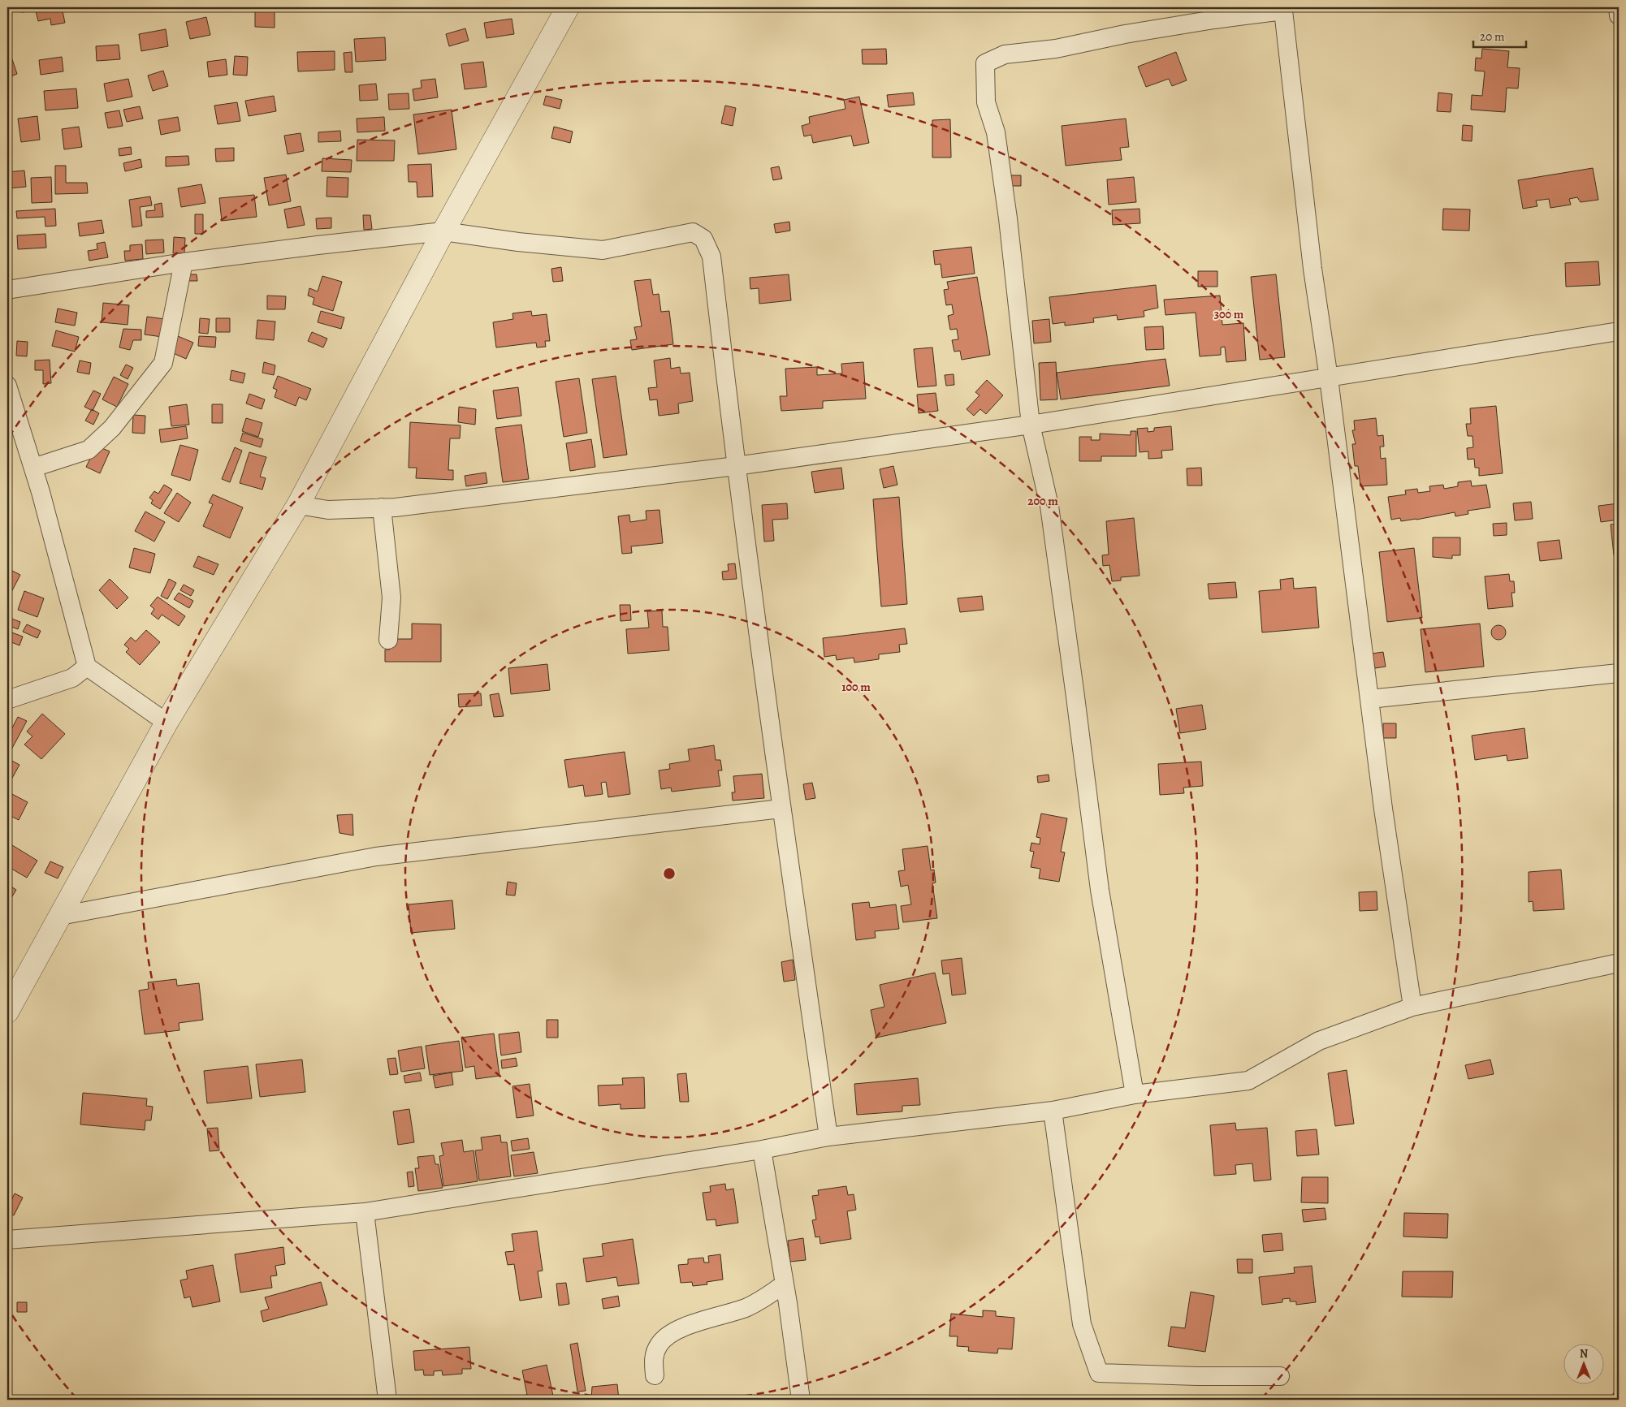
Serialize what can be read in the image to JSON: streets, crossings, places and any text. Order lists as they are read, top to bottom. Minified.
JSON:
{"scale_bar":"20 m","north":"top","rings":["300 m","200 m","100 m"]}
